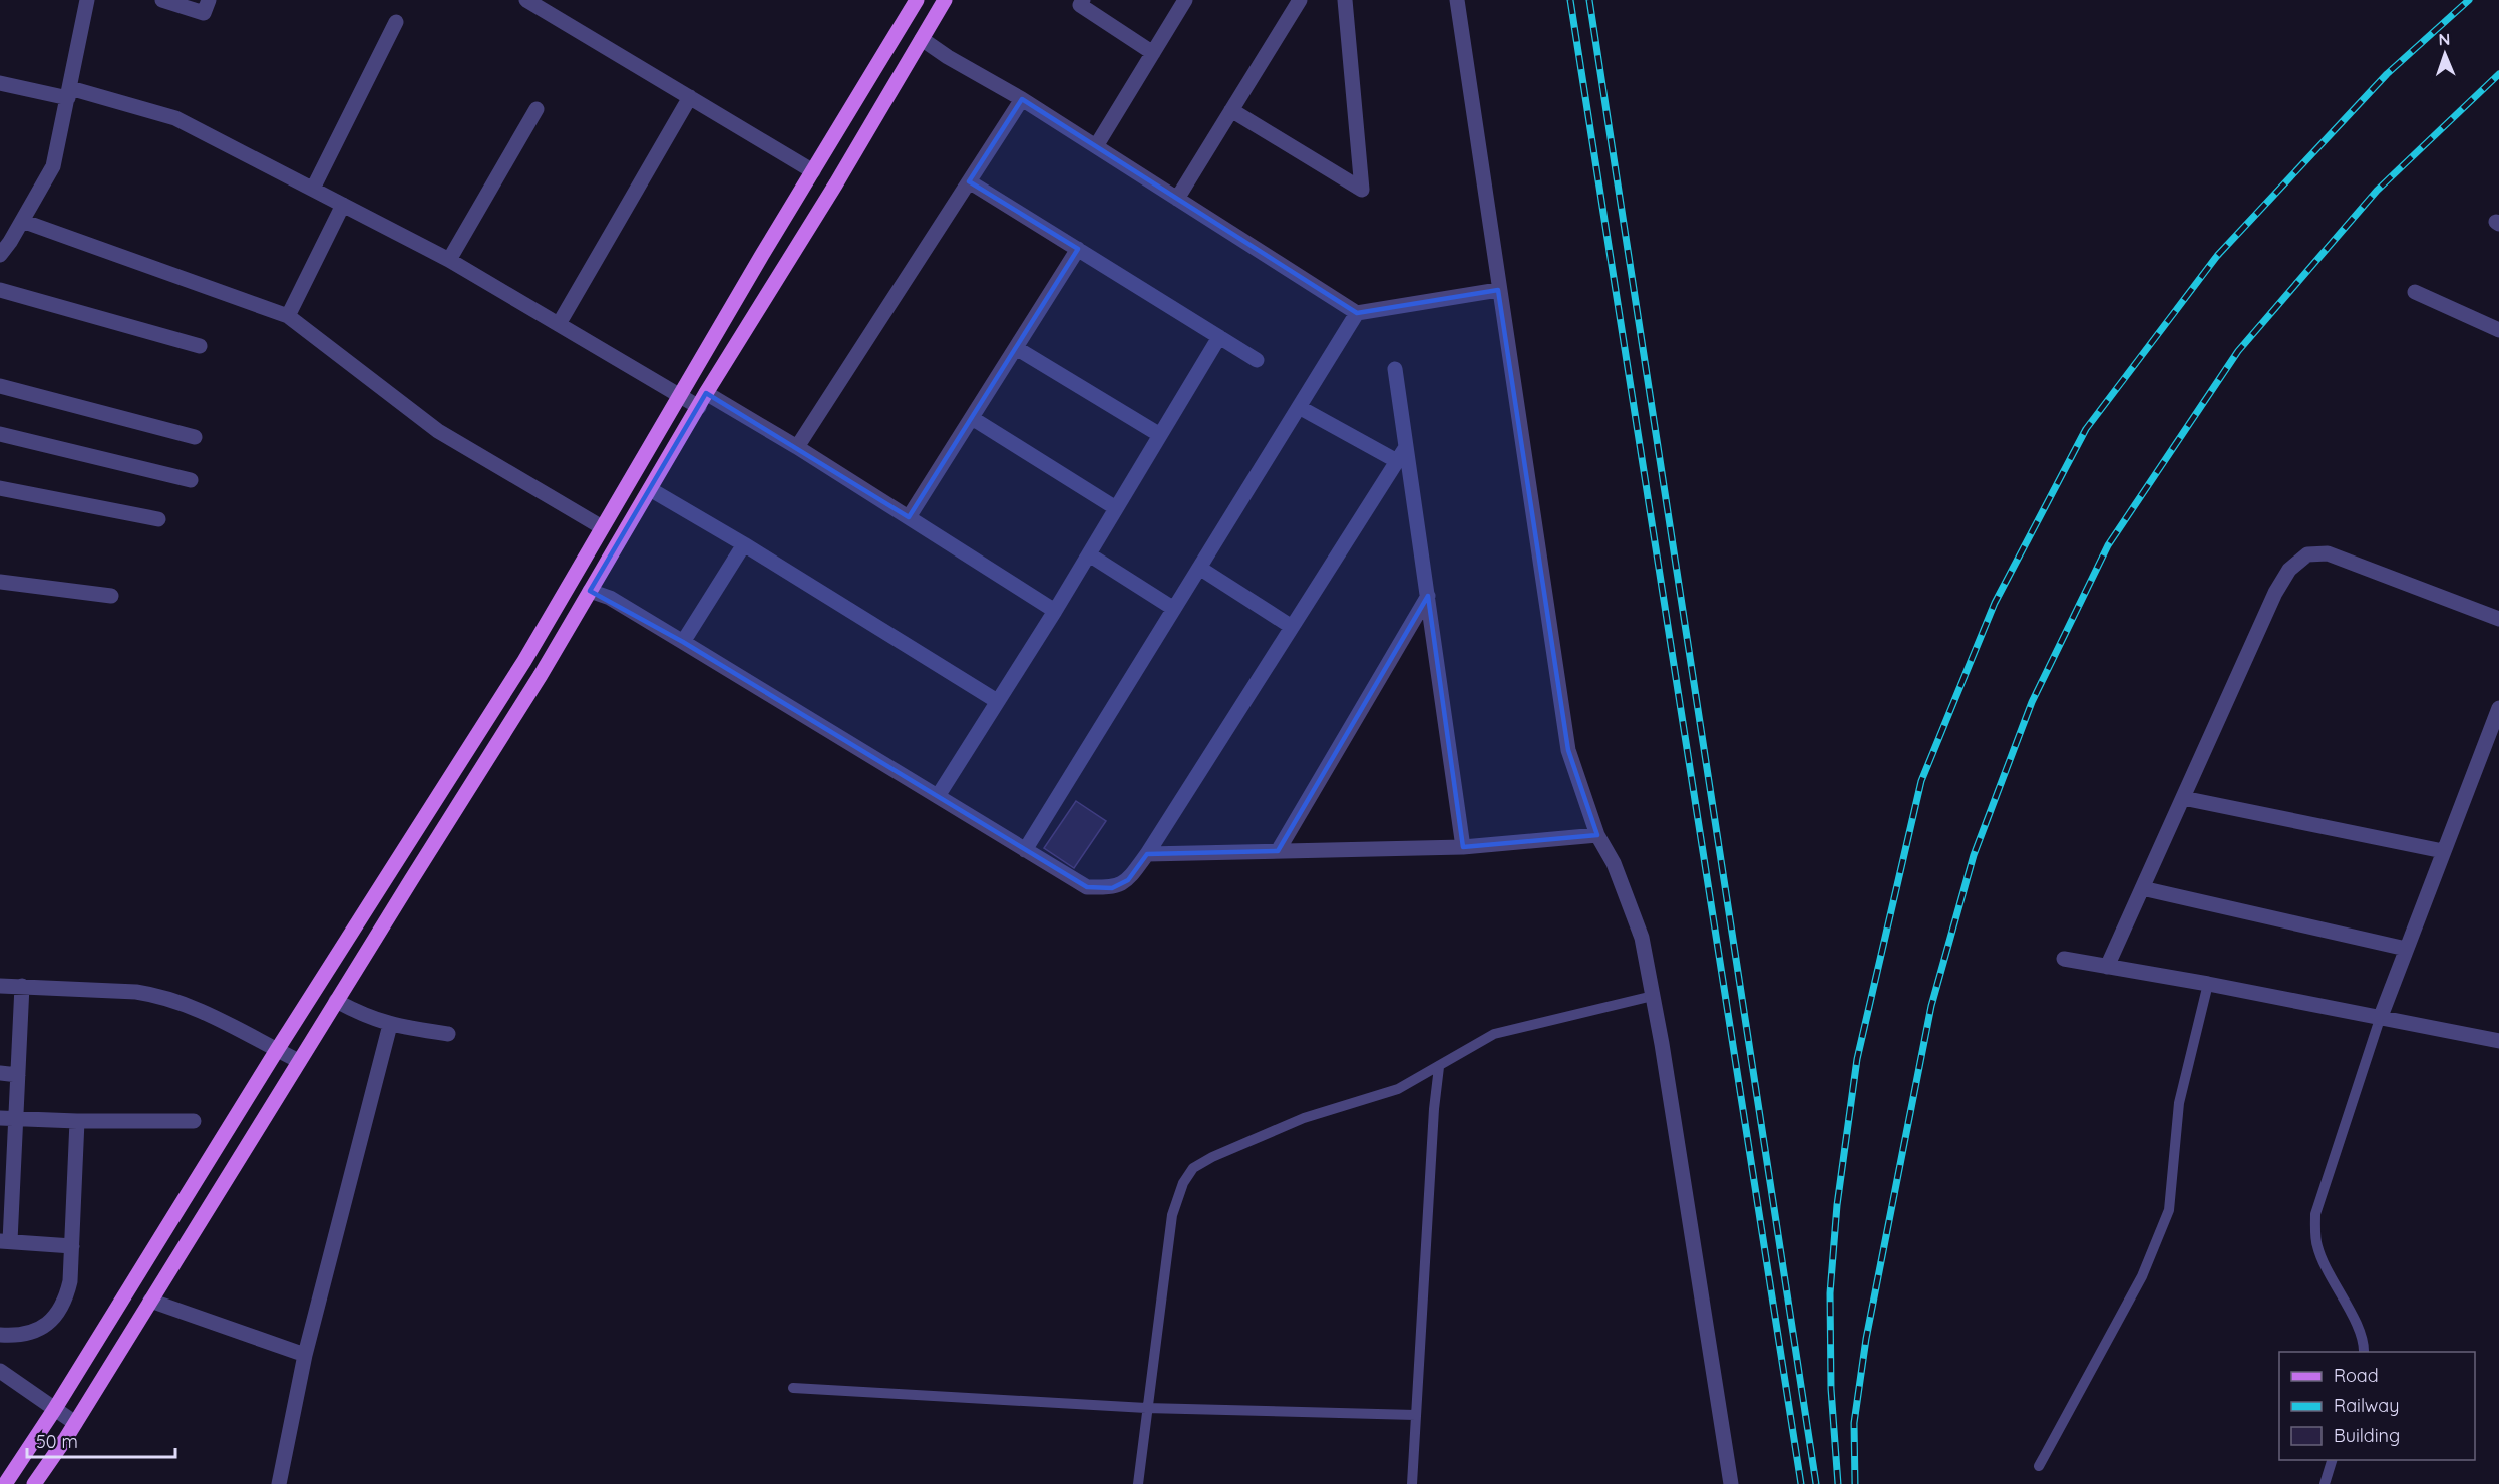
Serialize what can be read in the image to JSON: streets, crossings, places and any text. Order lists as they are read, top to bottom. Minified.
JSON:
{"legend":["Road","Railway","Building"],"scale_bar":"50 m","north":"top"}
